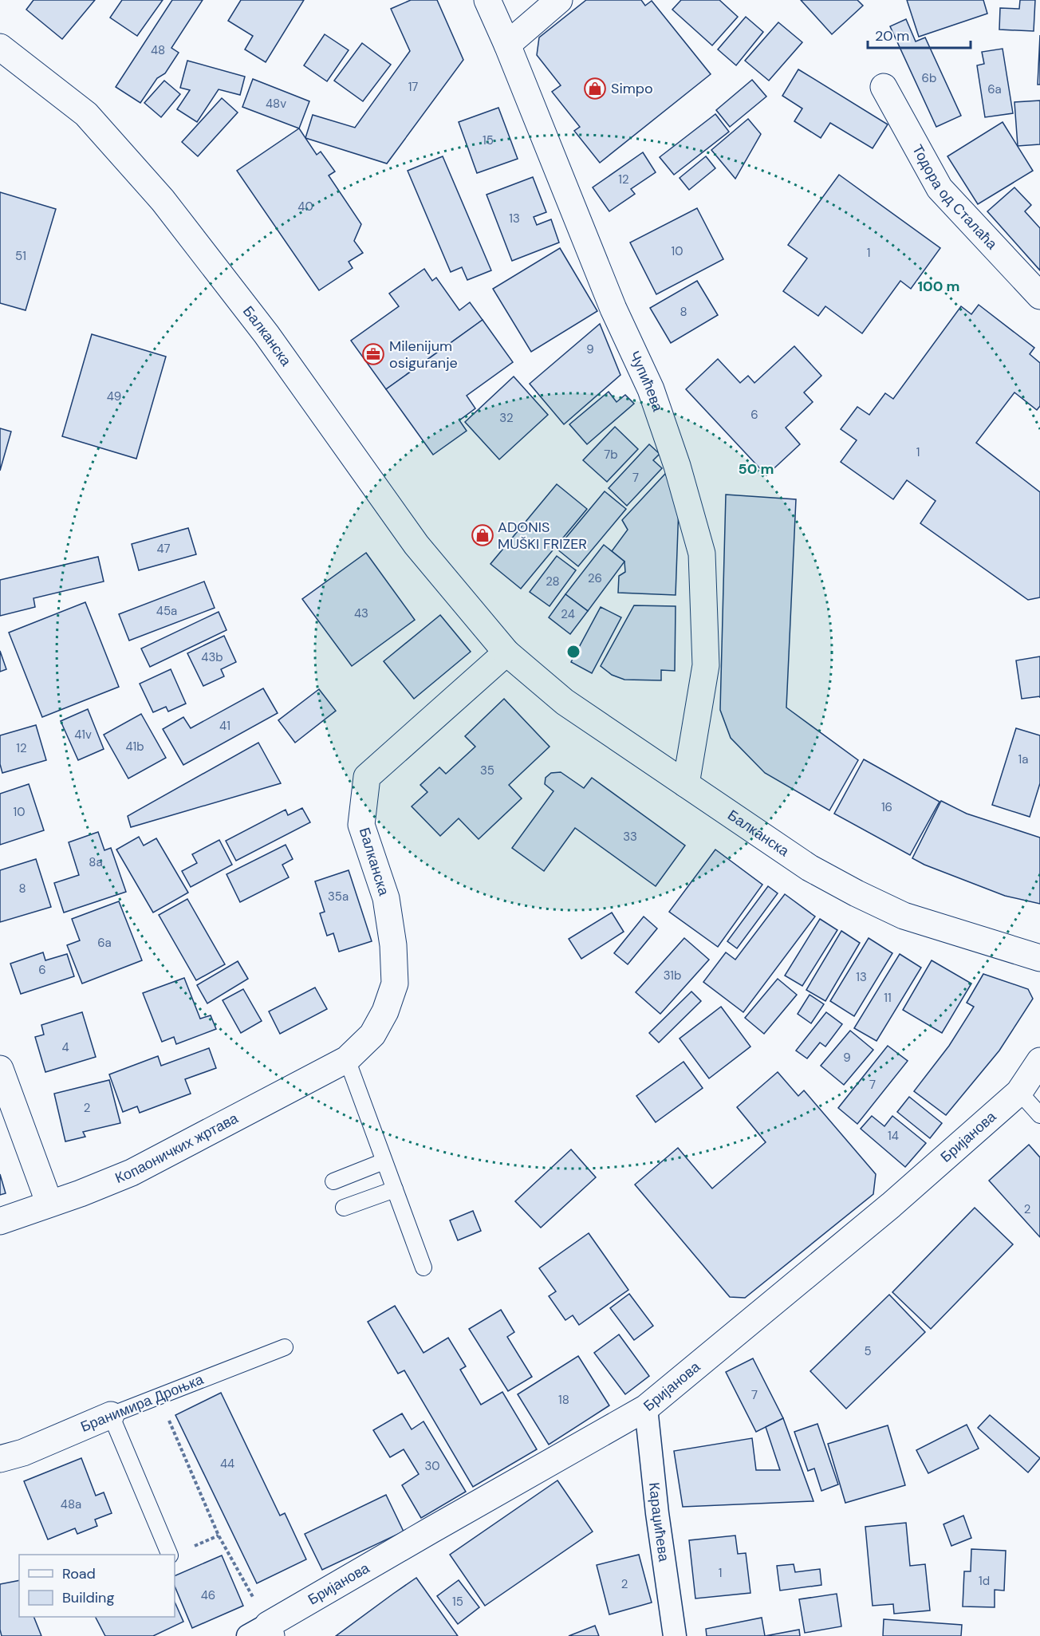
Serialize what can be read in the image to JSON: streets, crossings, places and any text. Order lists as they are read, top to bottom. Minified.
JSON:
{"streets":{"street":["Тодора од Сталаћа","Балканска","Чупићева","Бријанова","Копаоничких жртава","Бранимира Дроњка","Караџићева"]},"crossings":[["Балканска","Чупићева"],["Балканска","Копаоничких жртава"],["Бријанова","Караџићева"]],"places":{"shop":["Simpo","ADONIS MUŠKI FRIZER"],"office":["Milenijum osiguranje"]},"house_numbers":["48","6b","17","6a","48v","15","12","40","13","10","1","51","8","9","49","6","32","1","7b","7","47","26","28","45a","43","24","43b","41","41v","41b","12","1a","35","16","10","33","8a","8","35a","6a","6","31b","13","11","4","9","7","2","14","2","5","7","18","44","30","48a","1","1d","2","46","15"],"legend":["Road","Building"],"scale_bar":"20 m","rings":["100 m","50 m"]}
